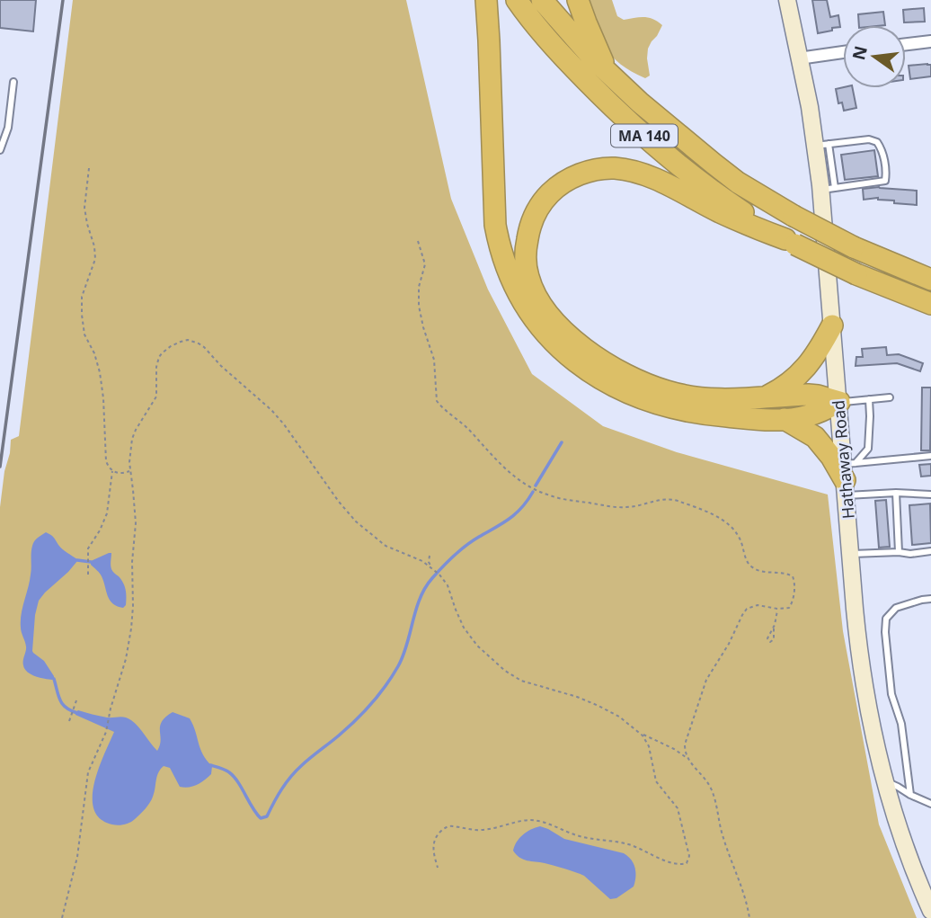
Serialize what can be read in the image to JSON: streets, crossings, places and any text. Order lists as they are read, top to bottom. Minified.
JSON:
{"streets":{"highway":["MA 140"],"main road":["Hathaway Road"]},"north":"left"}
